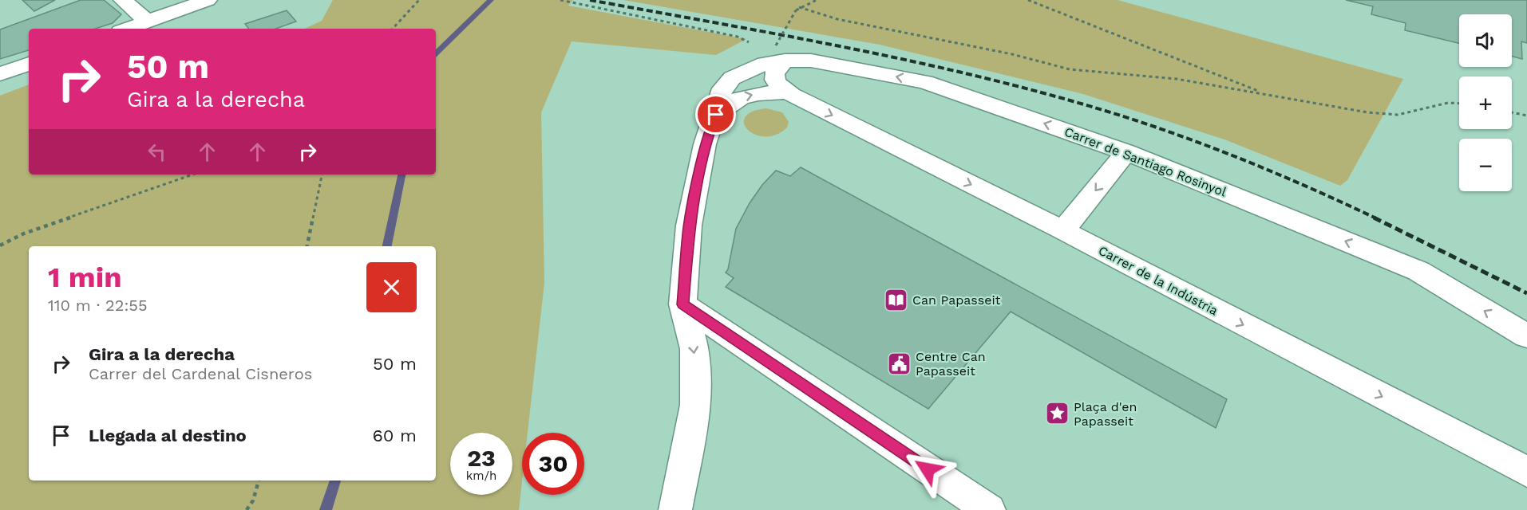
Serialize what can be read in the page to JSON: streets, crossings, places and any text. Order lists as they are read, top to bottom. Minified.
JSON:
{"streets":{"street":["Carrer de Santiago Rosinyol","Carrer de la Indústria"]},"crossings":[["Carrer de Santiago Rosinyol","Carrer de la Indústria"]],"one_way":["Carrer de la Indústria"],"places":{"library":["Can Papasseit"],"public building":["Centre Can Papasseit"],"place":["Plaça d'en Papasseit"]},"page":{"map_buttons":["+","−"],"turn":["50 m","Gira a la derecha"],"heading":["1 min","110 m · 22:55"],"list":[{"name":"Gira a la derecha","note":"Carrer del Cardenal Cisneros","value":"50 m"},{"name":"Llegada al destino","value":"60 m"}],"speed":"23 km/h","limit":"30"}}
